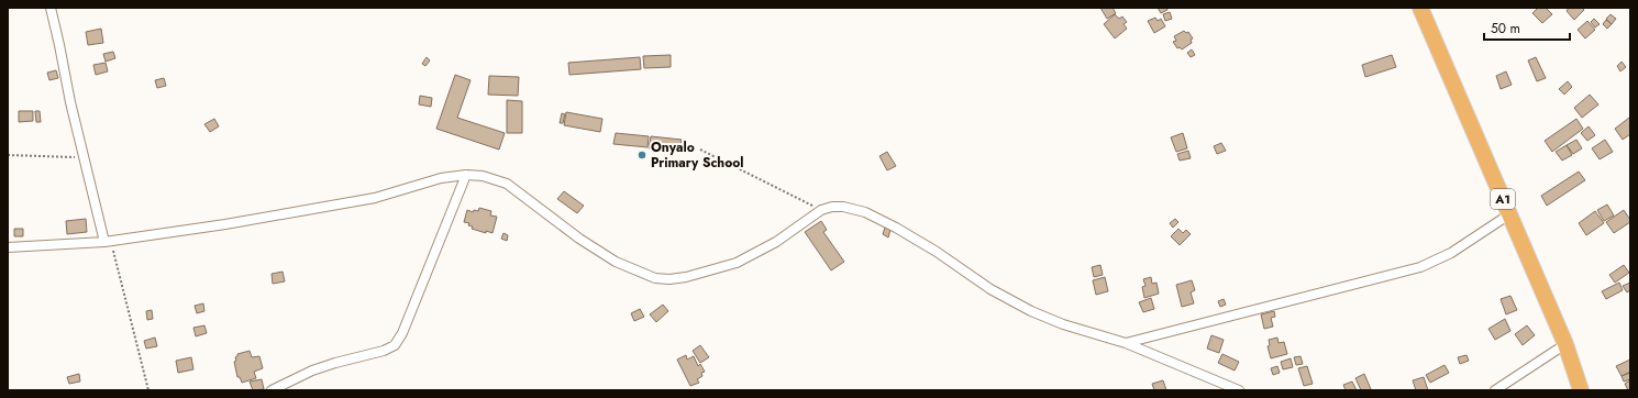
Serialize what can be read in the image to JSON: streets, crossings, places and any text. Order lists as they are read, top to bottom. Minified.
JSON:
{"streets":{"highway":["A1"]},"places":["Onyalo Primary School"],"scale_bar":"50 m"}
